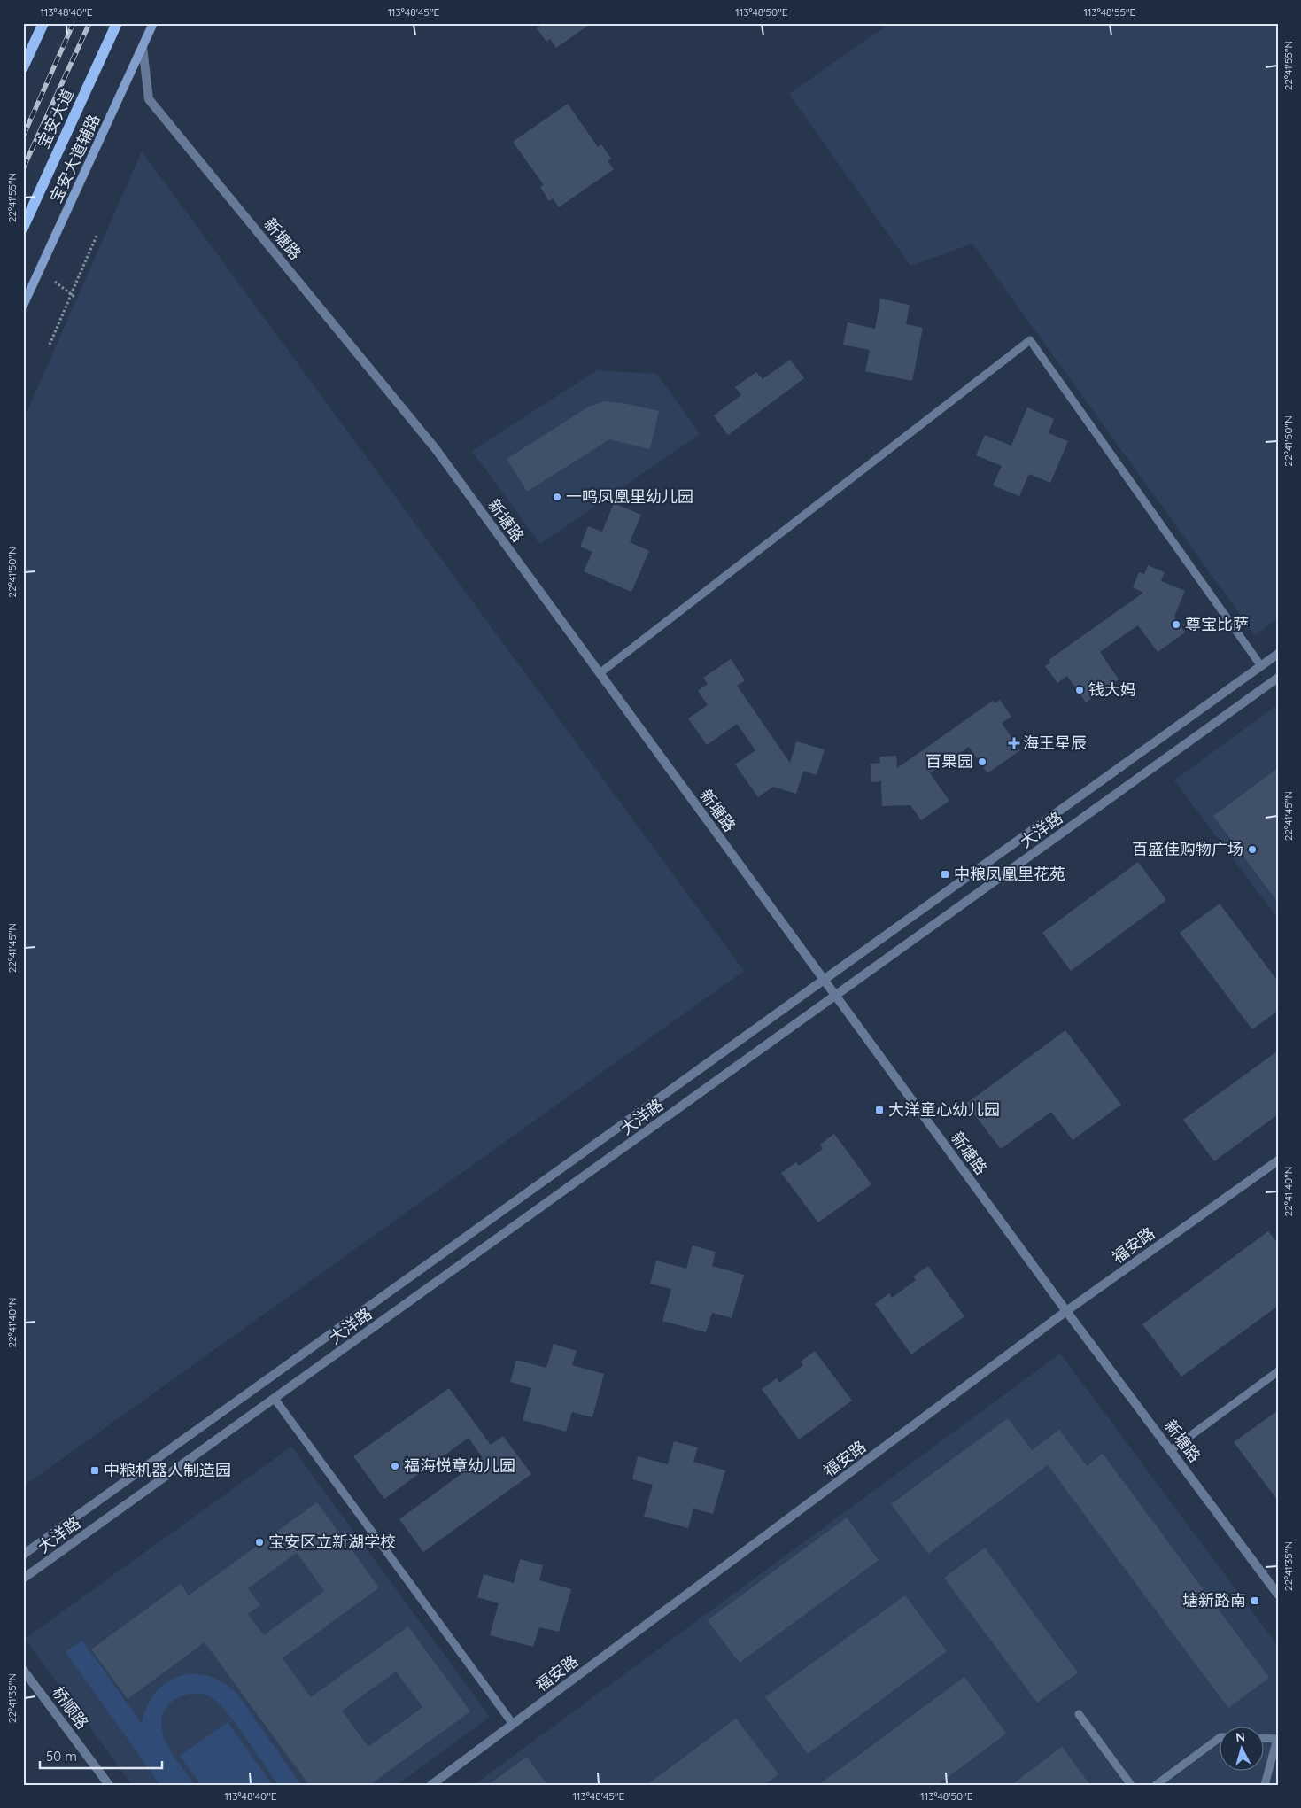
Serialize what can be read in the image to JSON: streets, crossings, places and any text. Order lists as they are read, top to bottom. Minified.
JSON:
{"streets":{"main road":["宝安大道","宝安大道辅路"],"street":["新塘路","大洋路","福安路","桥顺路"]},"crossings":[["宝安大道辅路","新塘路"],["新塘路","大洋路"],["新塘路","福安路"]],"places":{"other":["一鸣凤凰里幼儿园","尊宝比萨","钱大妈","百果园","百盛佳购物广场","福海悦章幼儿园","宝安区立新湖学校"],"health":["海王星辰"],"transit":["中粮凤凰里花苑","大洋童心幼儿园","中粮机器人制造园","塘新路南"]},"scale_bar":"50 m","north":"top","coordinates":["113°48'40\"E","113°48'45\"E","113°48'50\"E","113°48'55\"E","22°41'55\"N","22°41'50\"N","22°41'45\"N","22°41'40\"N","22°41'35\"N"]}
